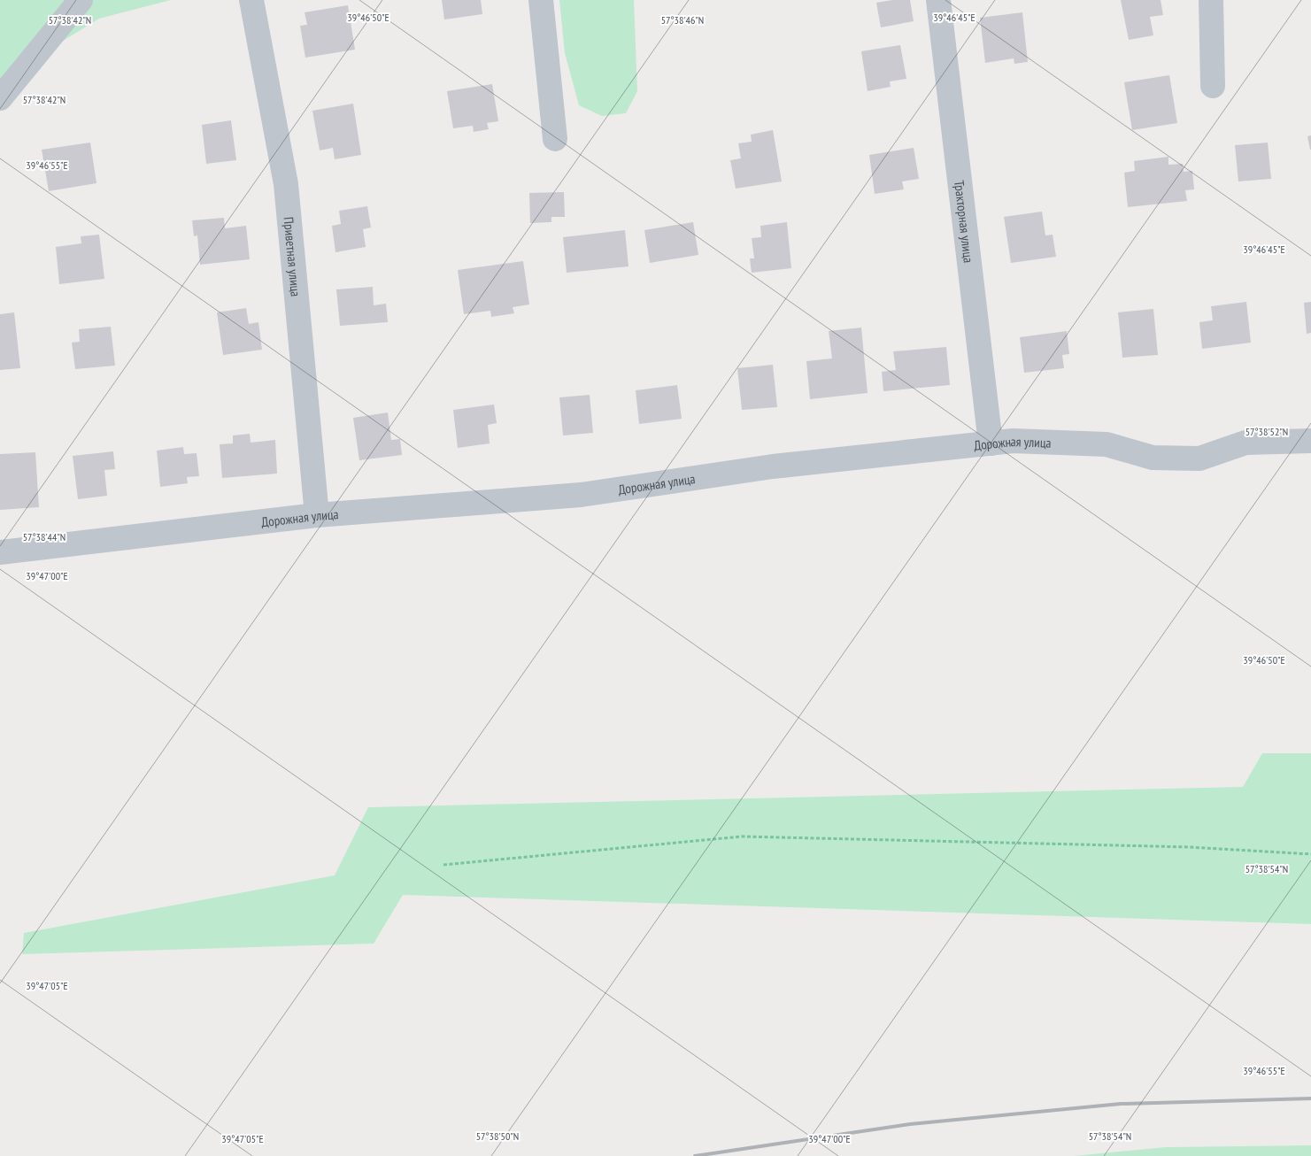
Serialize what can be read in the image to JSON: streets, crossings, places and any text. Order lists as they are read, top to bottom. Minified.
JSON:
{"streets":{"street":["Тракторная улица","Приветная улица","Дорожная улица"]},"crossings":[["Тракторная улица","Дорожная улица"],["Приветная улица","Дорожная улица"]],"coordinates":["39°46'50\"E","39°46'45\"E","57°38'42\"N","57°38'46\"N","39°46'55\"E","57°38'52\"N","57°38'44\"N","39°47'00\"E","57°38'54\"N","39°47'05\"E","57°38'50\"N"]}
